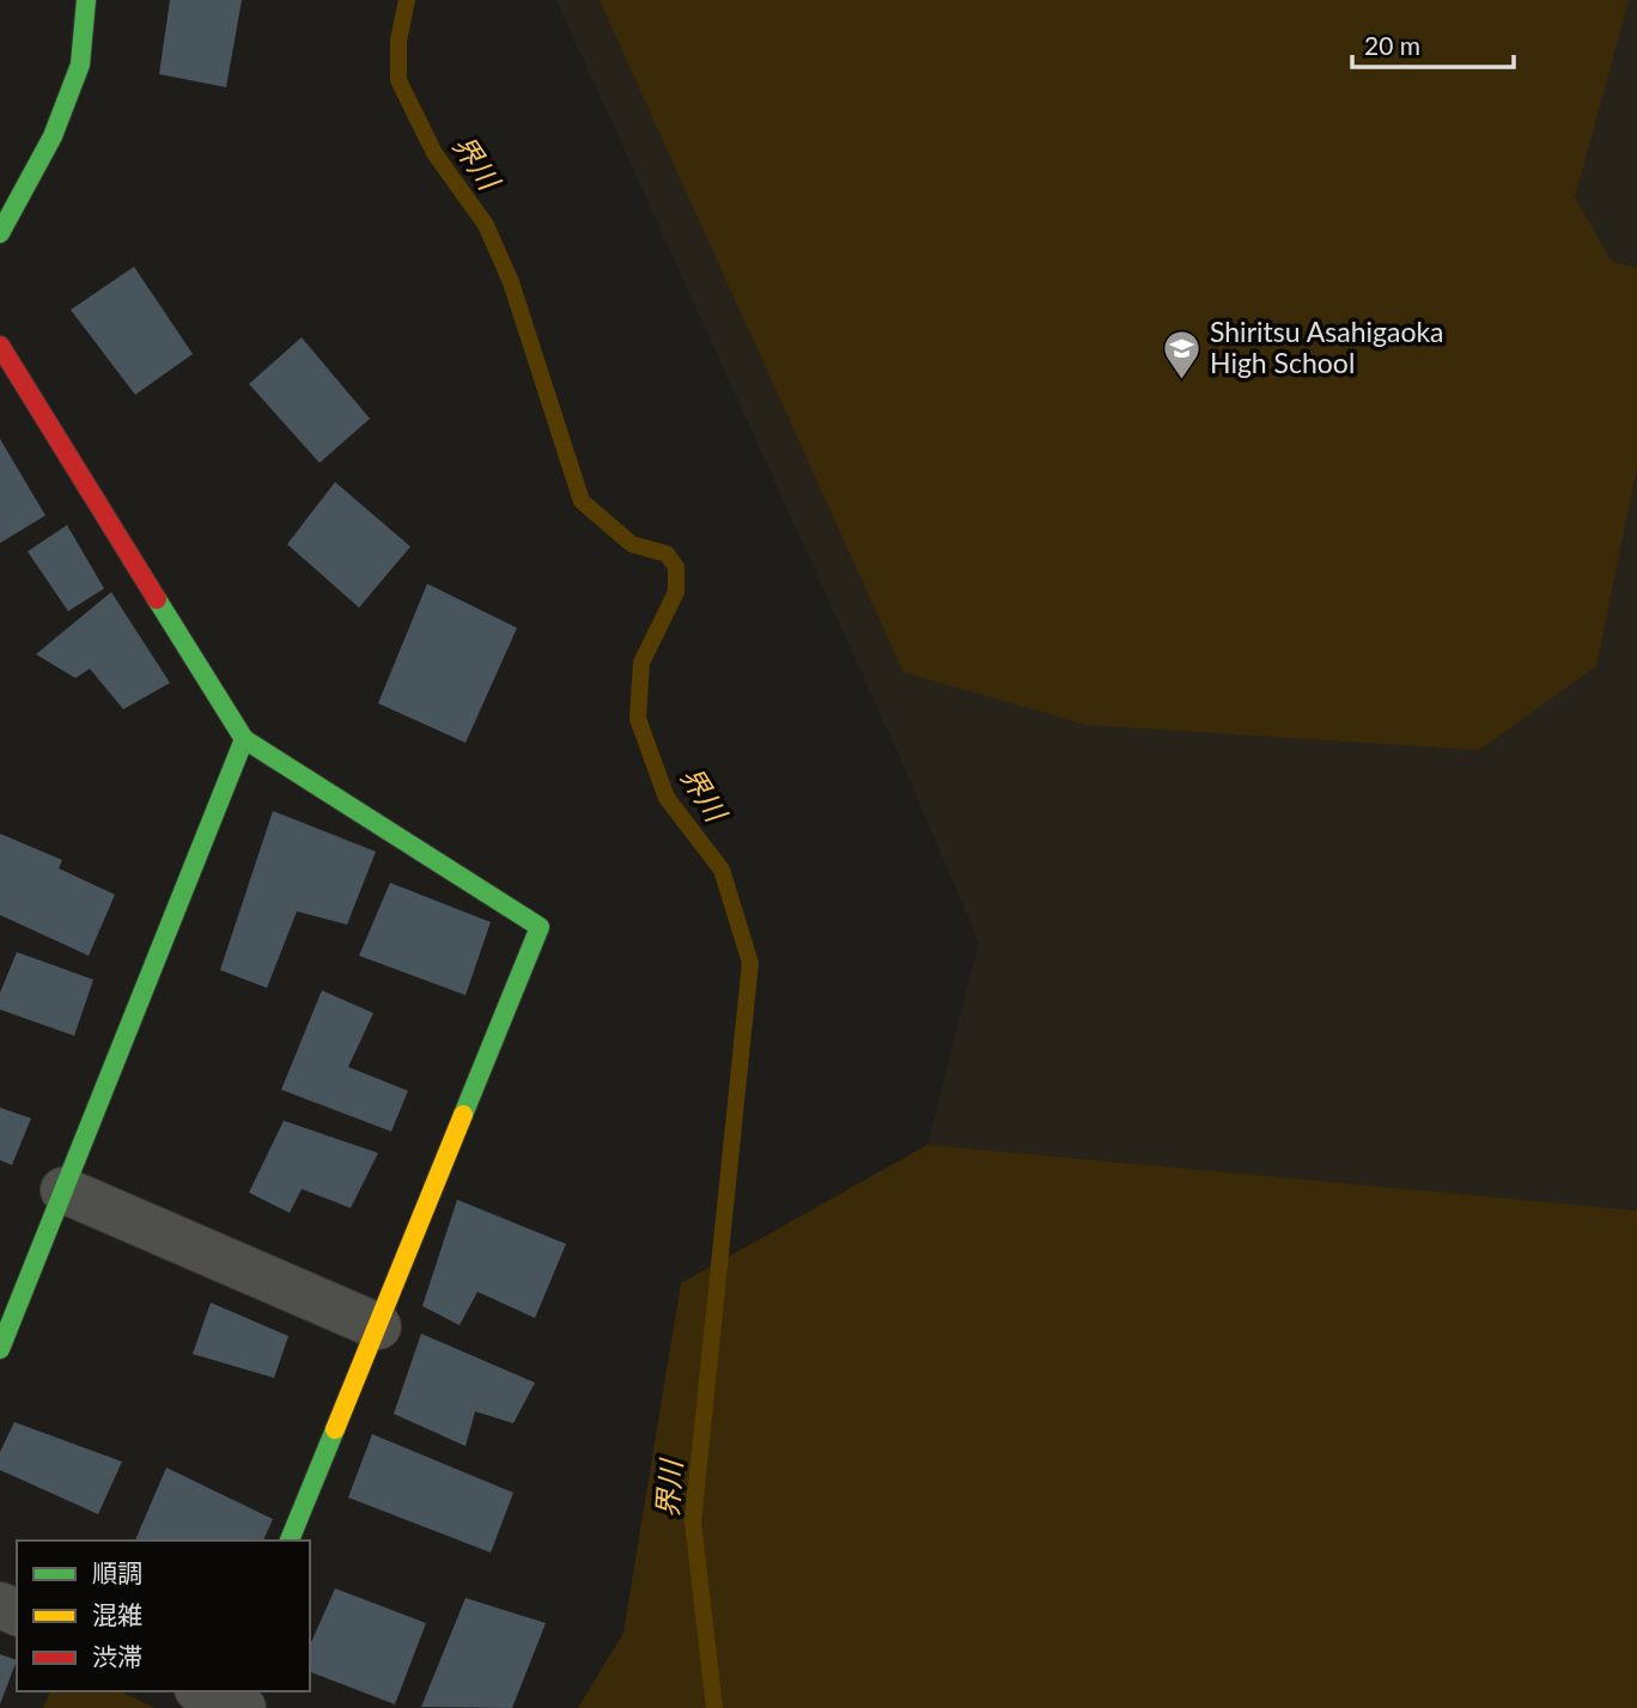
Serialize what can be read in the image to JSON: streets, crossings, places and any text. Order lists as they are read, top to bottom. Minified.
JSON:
{"water":["界川"],"places":{"school or university":["Shiritsu Asahigaoka High School"]},"legend":["順調","混雑","渋滞"],"scale_bar":"20 m"}
